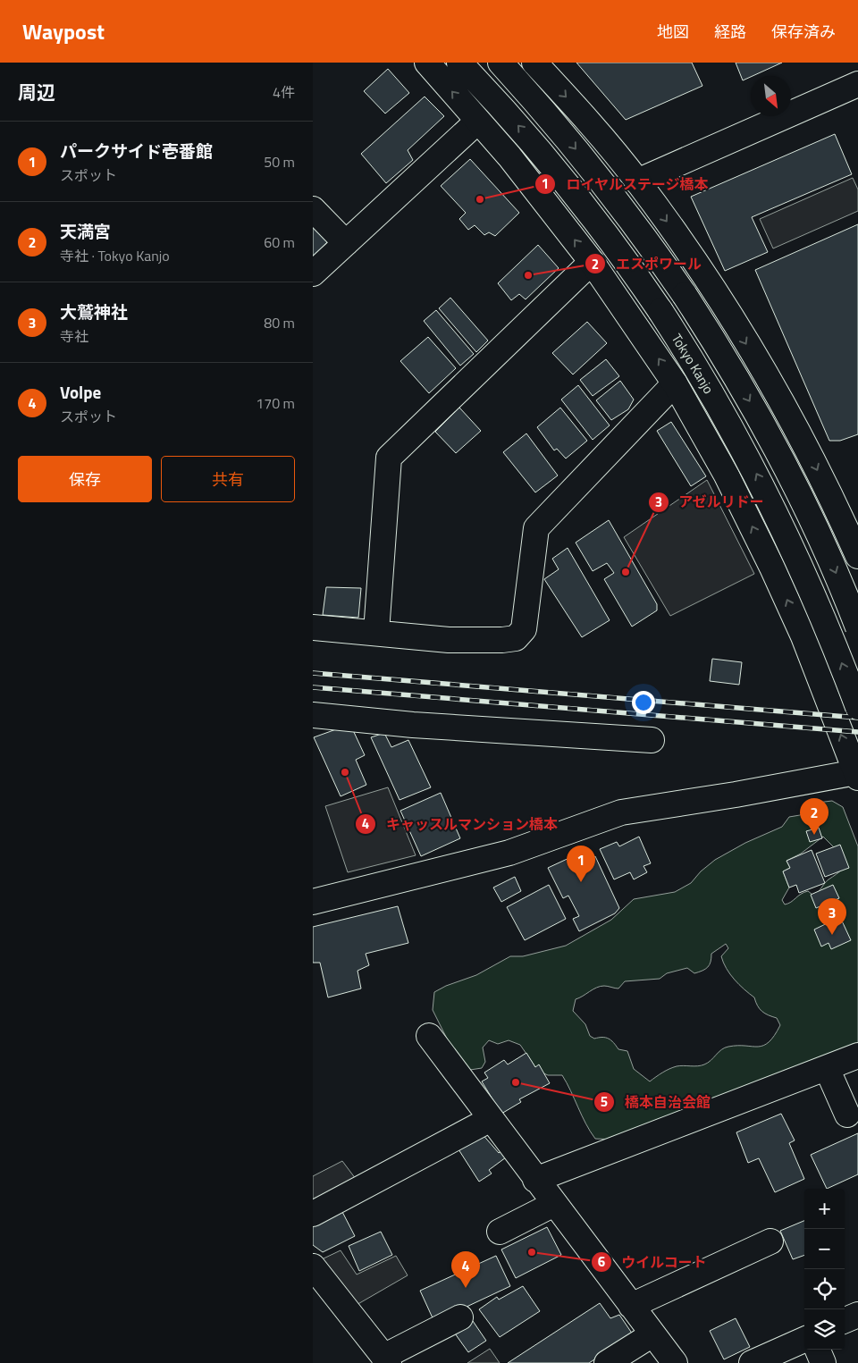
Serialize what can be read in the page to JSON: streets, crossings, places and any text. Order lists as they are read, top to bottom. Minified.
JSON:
{"streets":{"main road":["Tokyo Kanjo"]},"places":["ロイヤルステージ橋本","エスポワール","アゼルリドー","キャッスルマンション橋本","橋本自治会館","ウイルコート"],"north":"bottom right","page":{"header":"Waypost","nav":["地図","経路","保存済み"],"heading":["周辺","4件"],"list":[{"mark":"1","name":"パークサイド壱番館","note":"スポット","value":"50 m"},{"mark":"2","name":"天満宮","note":"寺社 · Tokyo Kanjo","value":"60 m"},{"mark":"3","name":"大鷲神社","note":"寺社","value":"80 m"},{"mark":"4","name":"Volpe","note":"スポット","value":"170 m"}],"buttons":["保存","共有"],"pins":["2","1","3","4"],"map_buttons":["+","−"]}}
